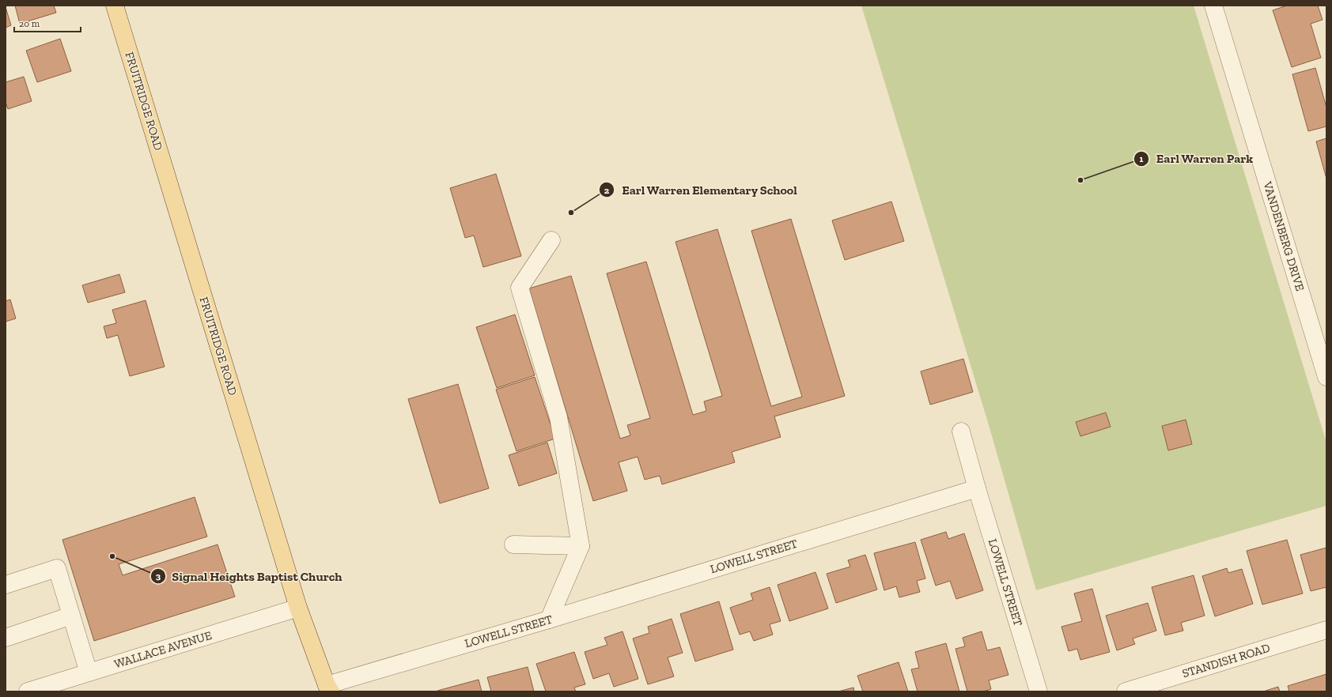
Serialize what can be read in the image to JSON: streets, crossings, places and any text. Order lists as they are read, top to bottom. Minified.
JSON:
{"streets":{"main road":["FRUITRIDGE ROAD"],"street":["VANDENBERG DRIVE","LOWELL STREET","WALLACE AVENUE","STANDISH ROAD"]},"crossings":[["FRUITRIDGE ROAD","LOWELL STREET"],["FRUITRIDGE ROAD","WALLACE AVENUE"]],"places":["Earl Warren Park","Earl Warren Elementary School","Signal Heights Baptist Church"],"scale_bar":"20 m"}
